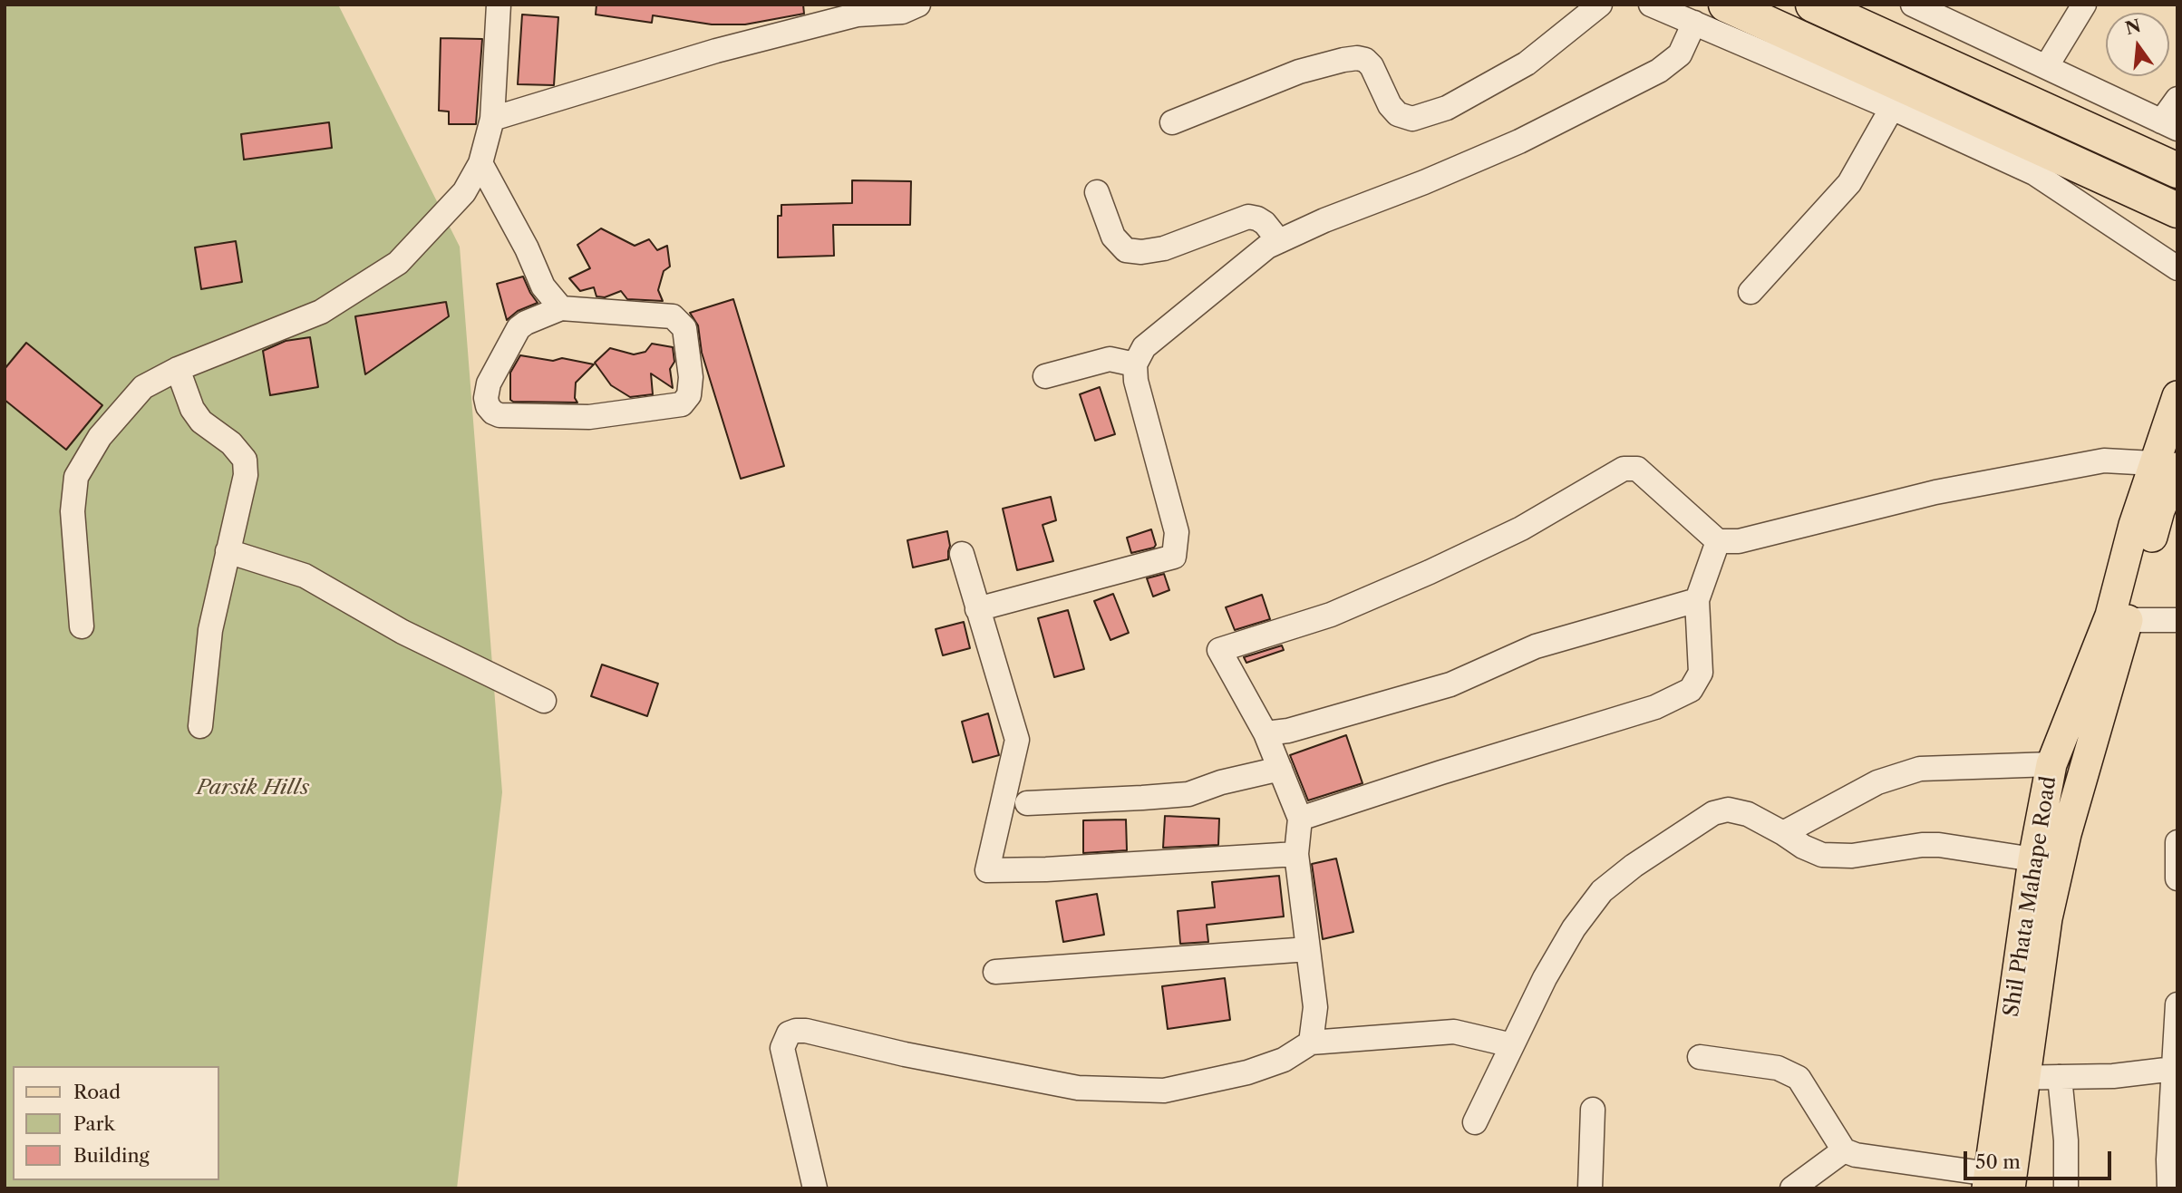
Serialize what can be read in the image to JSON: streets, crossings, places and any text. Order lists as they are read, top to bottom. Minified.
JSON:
{"streets":{"main road":["Shil Phata Mahape Road"]},"parks":["Parsik Hills"],"legend":["Road","Park","Building"],"scale_bar":"50 m","north":"top"}
